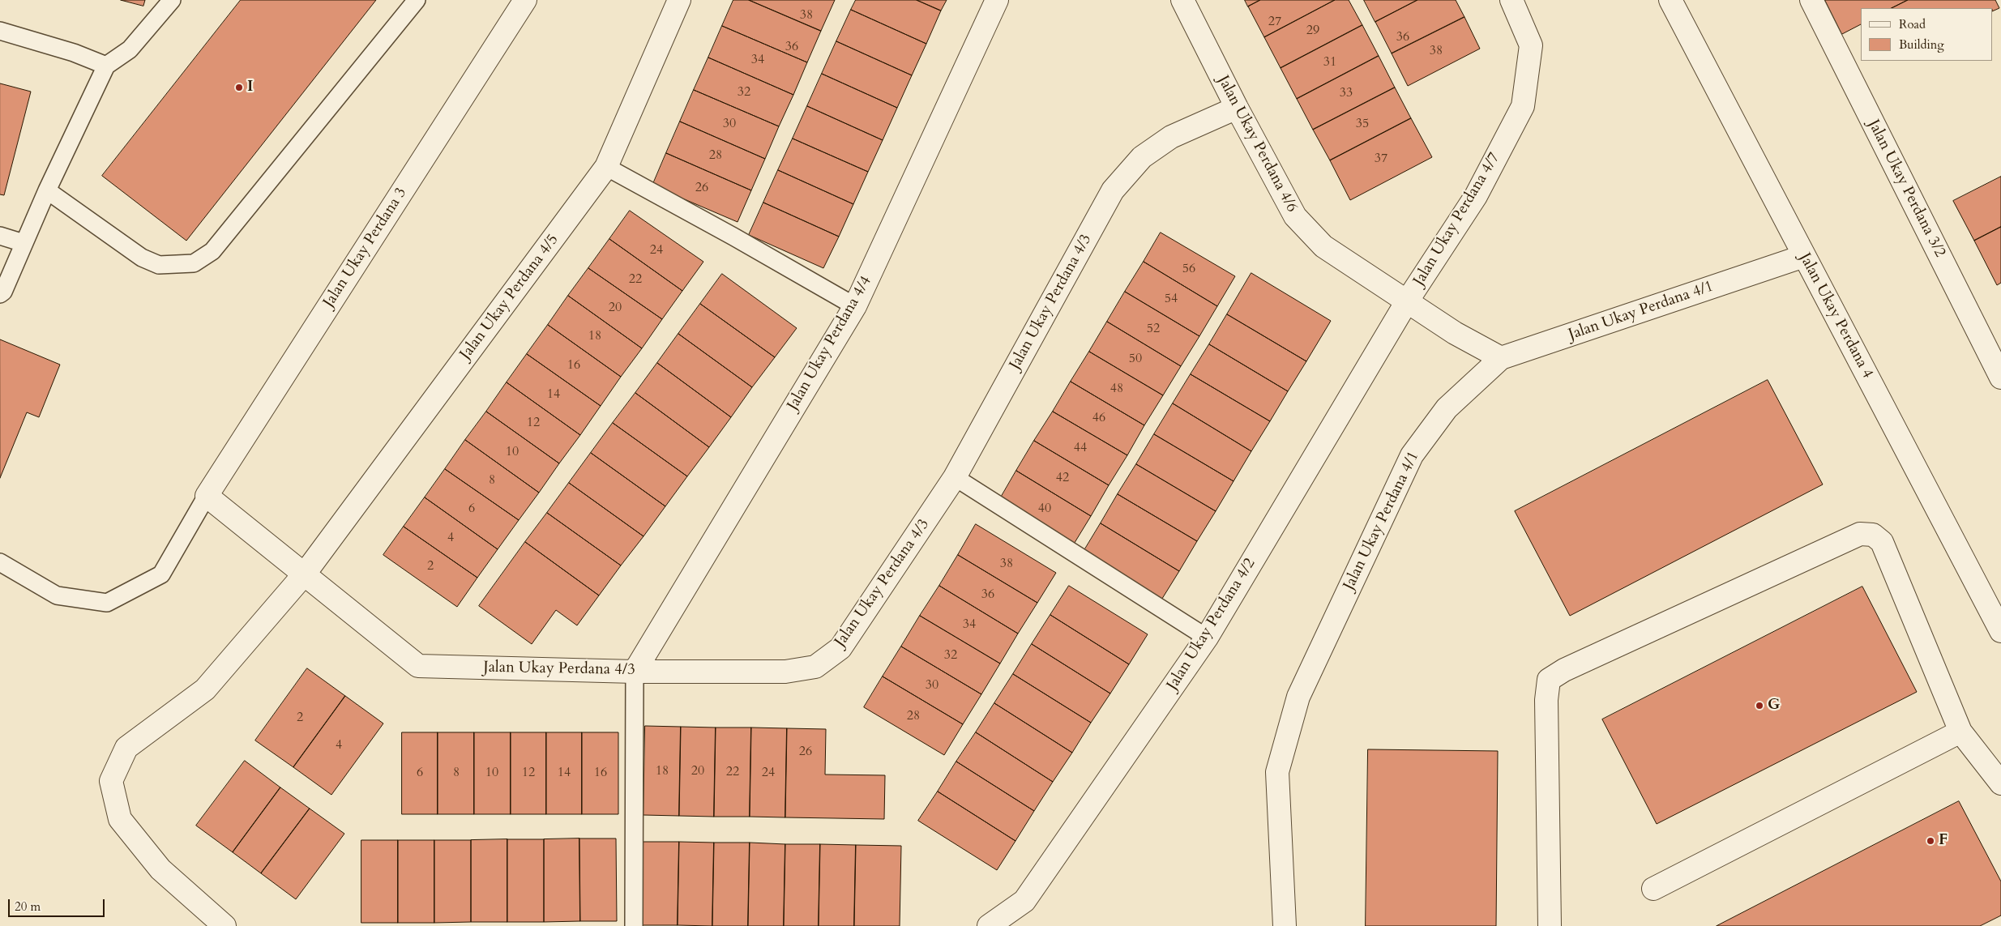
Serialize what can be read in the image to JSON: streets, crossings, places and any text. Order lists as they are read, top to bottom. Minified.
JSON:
{"streets":{"street":["Jalan Ukay Perdana 4/6","Jalan Ukay Perdana 3/2","Jalan Ukay Perdana 4/7","Jalan Ukay Perdana 3","Jalan Ukay Perdana 4/5","Jalan Ukay Perdana 4/3","Jalan Ukay Perdana 4/1","Jalan Ukay Perdana 4","Jalan Ukay Perdana 4/4","Jalan Ukay Perdana 4/2"]},"crossings":[["Jalan Ukay Perdana 4/6","Jalan Ukay Perdana 4/7"],["Jalan Ukay Perdana 4/6","Jalan Ukay Perdana 4/3"],["Jalan Ukay Perdana 4/6","Jalan Ukay Perdana 4/1"],["Jalan Ukay Perdana 4/6","Jalan Ukay Perdana 4/2"],["Jalan Ukay Perdana 4/7","Jalan Ukay Perdana 4/2"],["Jalan Ukay Perdana 3","Jalan Ukay Perdana 4/3"],["Jalan Ukay Perdana 4/5","Jalan Ukay Perdana 4/3"],["Jalan Ukay Perdana 4/3","Jalan Ukay Perdana 4/4"],["Jalan Ukay Perdana 4/1","Jalan Ukay Perdana 4"]],"places":["I","G","F"],"house_numbers":["38","27","29","36","36","38","34","31","32","33","30","35","28","37","26","24","56","22","54","20","52","18","50","16","48","14","46","12","44","10","42","8","6","40","4","38","2","36","34","32","30","28","2","4","26","18","20","22","6","8","10","12","14","16","24"],"legend":["Road","Building"],"scale_bar":"20 m"}
